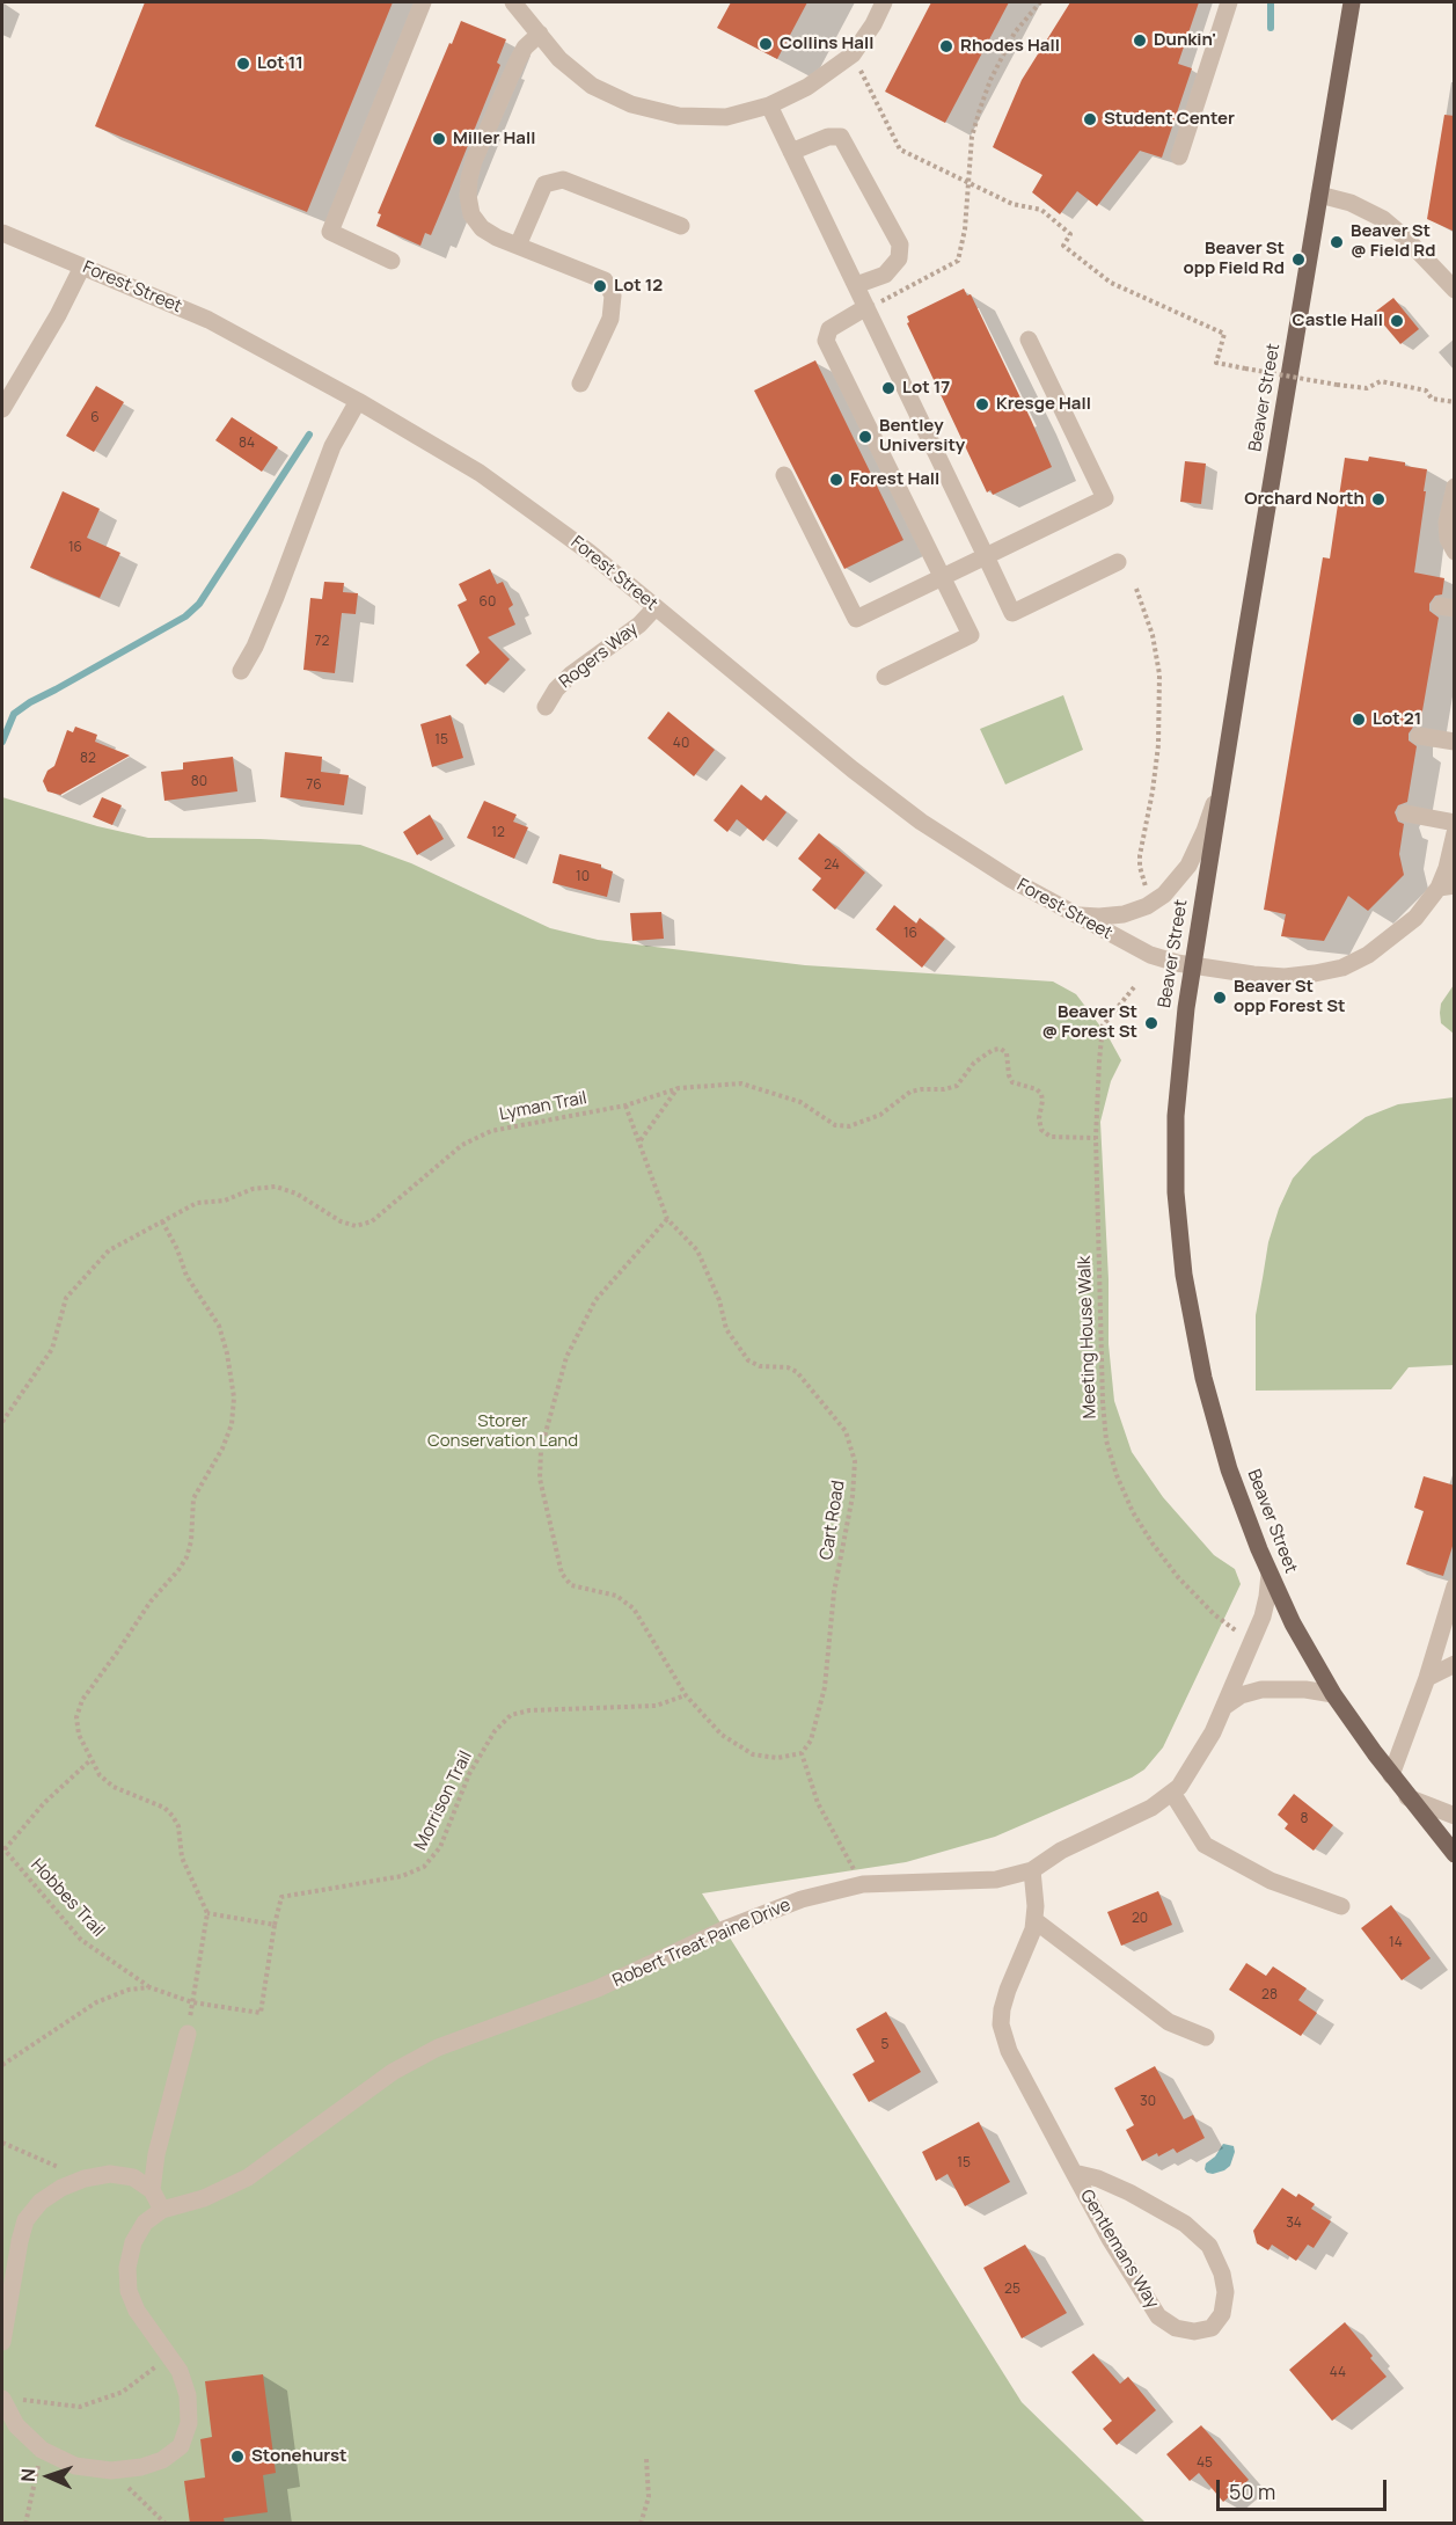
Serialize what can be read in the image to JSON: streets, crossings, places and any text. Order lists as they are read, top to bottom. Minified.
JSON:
{"streets":{"main road":["Beaver Street"],"street":["Forest Street","Rogers Way","Robert Treat Paine Drive","Gentlemans Way"],"path":["Lyman Trail","Meeting House Walk","Cart Road","Morrison Trail","Hobbes Trail"]},"crossings":[["Forest Street","Beaver Street"],["Forest Street","Rogers Way"],["Beaver Street","Robert Treat Paine Drive"],["Lyman Trail","Meeting House Walk"],["Lyman Trail","Cart Road"],["Meeting House Walk","Robert Treat Paine Drive"],["Morrison Trail","Hobbes Trail"],["Robert Treat Paine Drive","Gentlemans Way"]],"parks":["Storer Conservation Land"],"places":["Dunkin'","Collins Hall","Rhodes Hall","Lot 11","Student Center","Miller Hall","Beaver St @ Field Rd","Beaver St opp Field Rd","Lot 12","Castle Hall","Lot 17","Kresge Hall","Bentley University","Forest Hall","Orchard North","Lot 21","Beaver St opp Forest St","Beaver St @ Forest St","Stonehurst"],"house_numbers":["6","84","16","60","72","15","40","82","80","76","12","24","10","16","8","20","14","28","5","30","15","34","25","44","45"],"scale_bar":"50 m","north":"left"}
